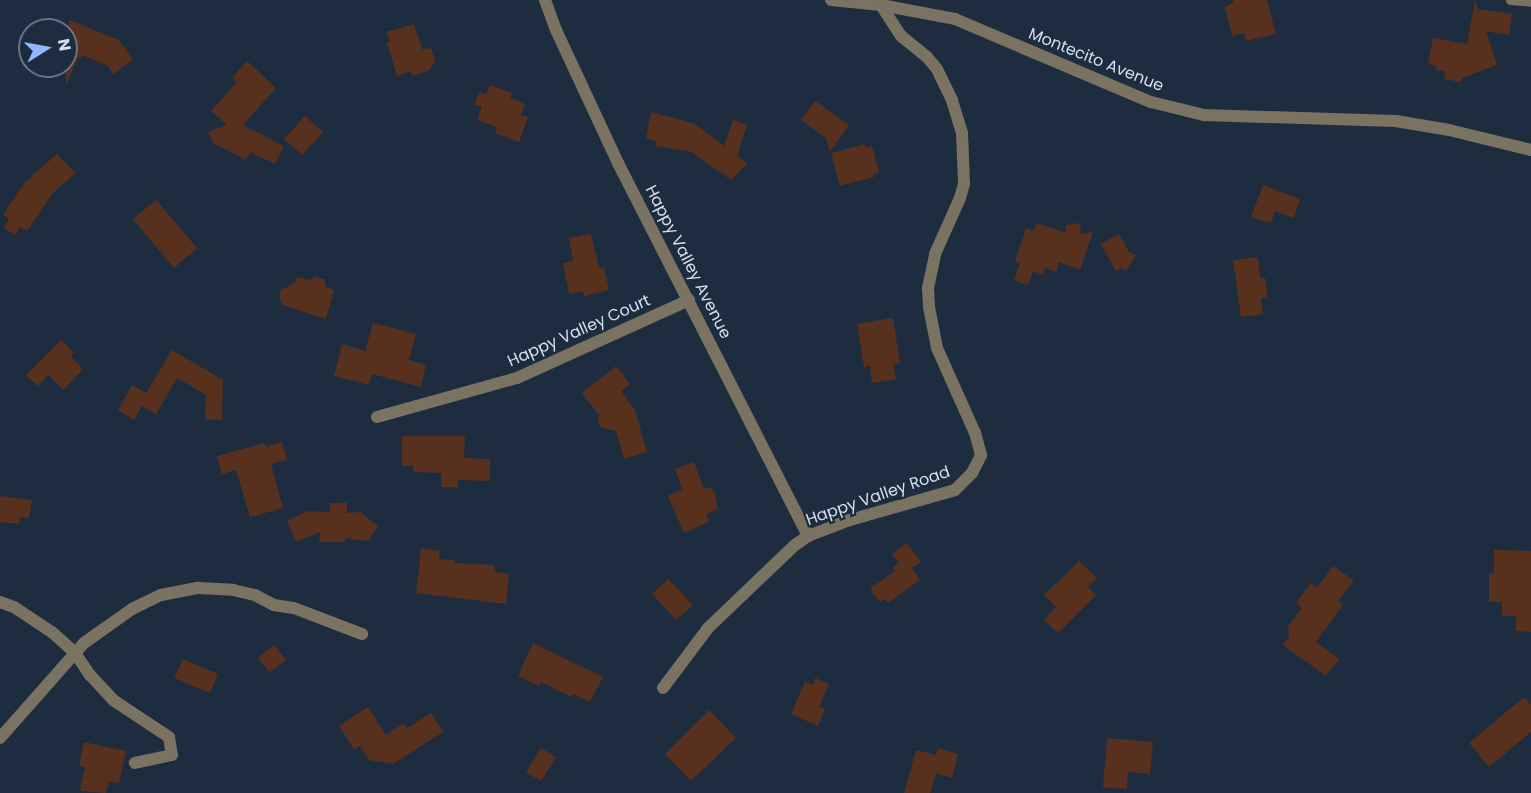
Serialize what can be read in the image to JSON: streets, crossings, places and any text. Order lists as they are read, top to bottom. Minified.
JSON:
{"streets":{"street":["Montecito Avenue","Happy Valley Avenue","Happy Valley Court","Happy Valley Road"]},"crossings":[["Montecito Avenue","Happy Valley Road"],["Happy Valley Avenue","Happy Valley Court"],["Happy Valley Avenue","Happy Valley Road"]],"north":"right"}
